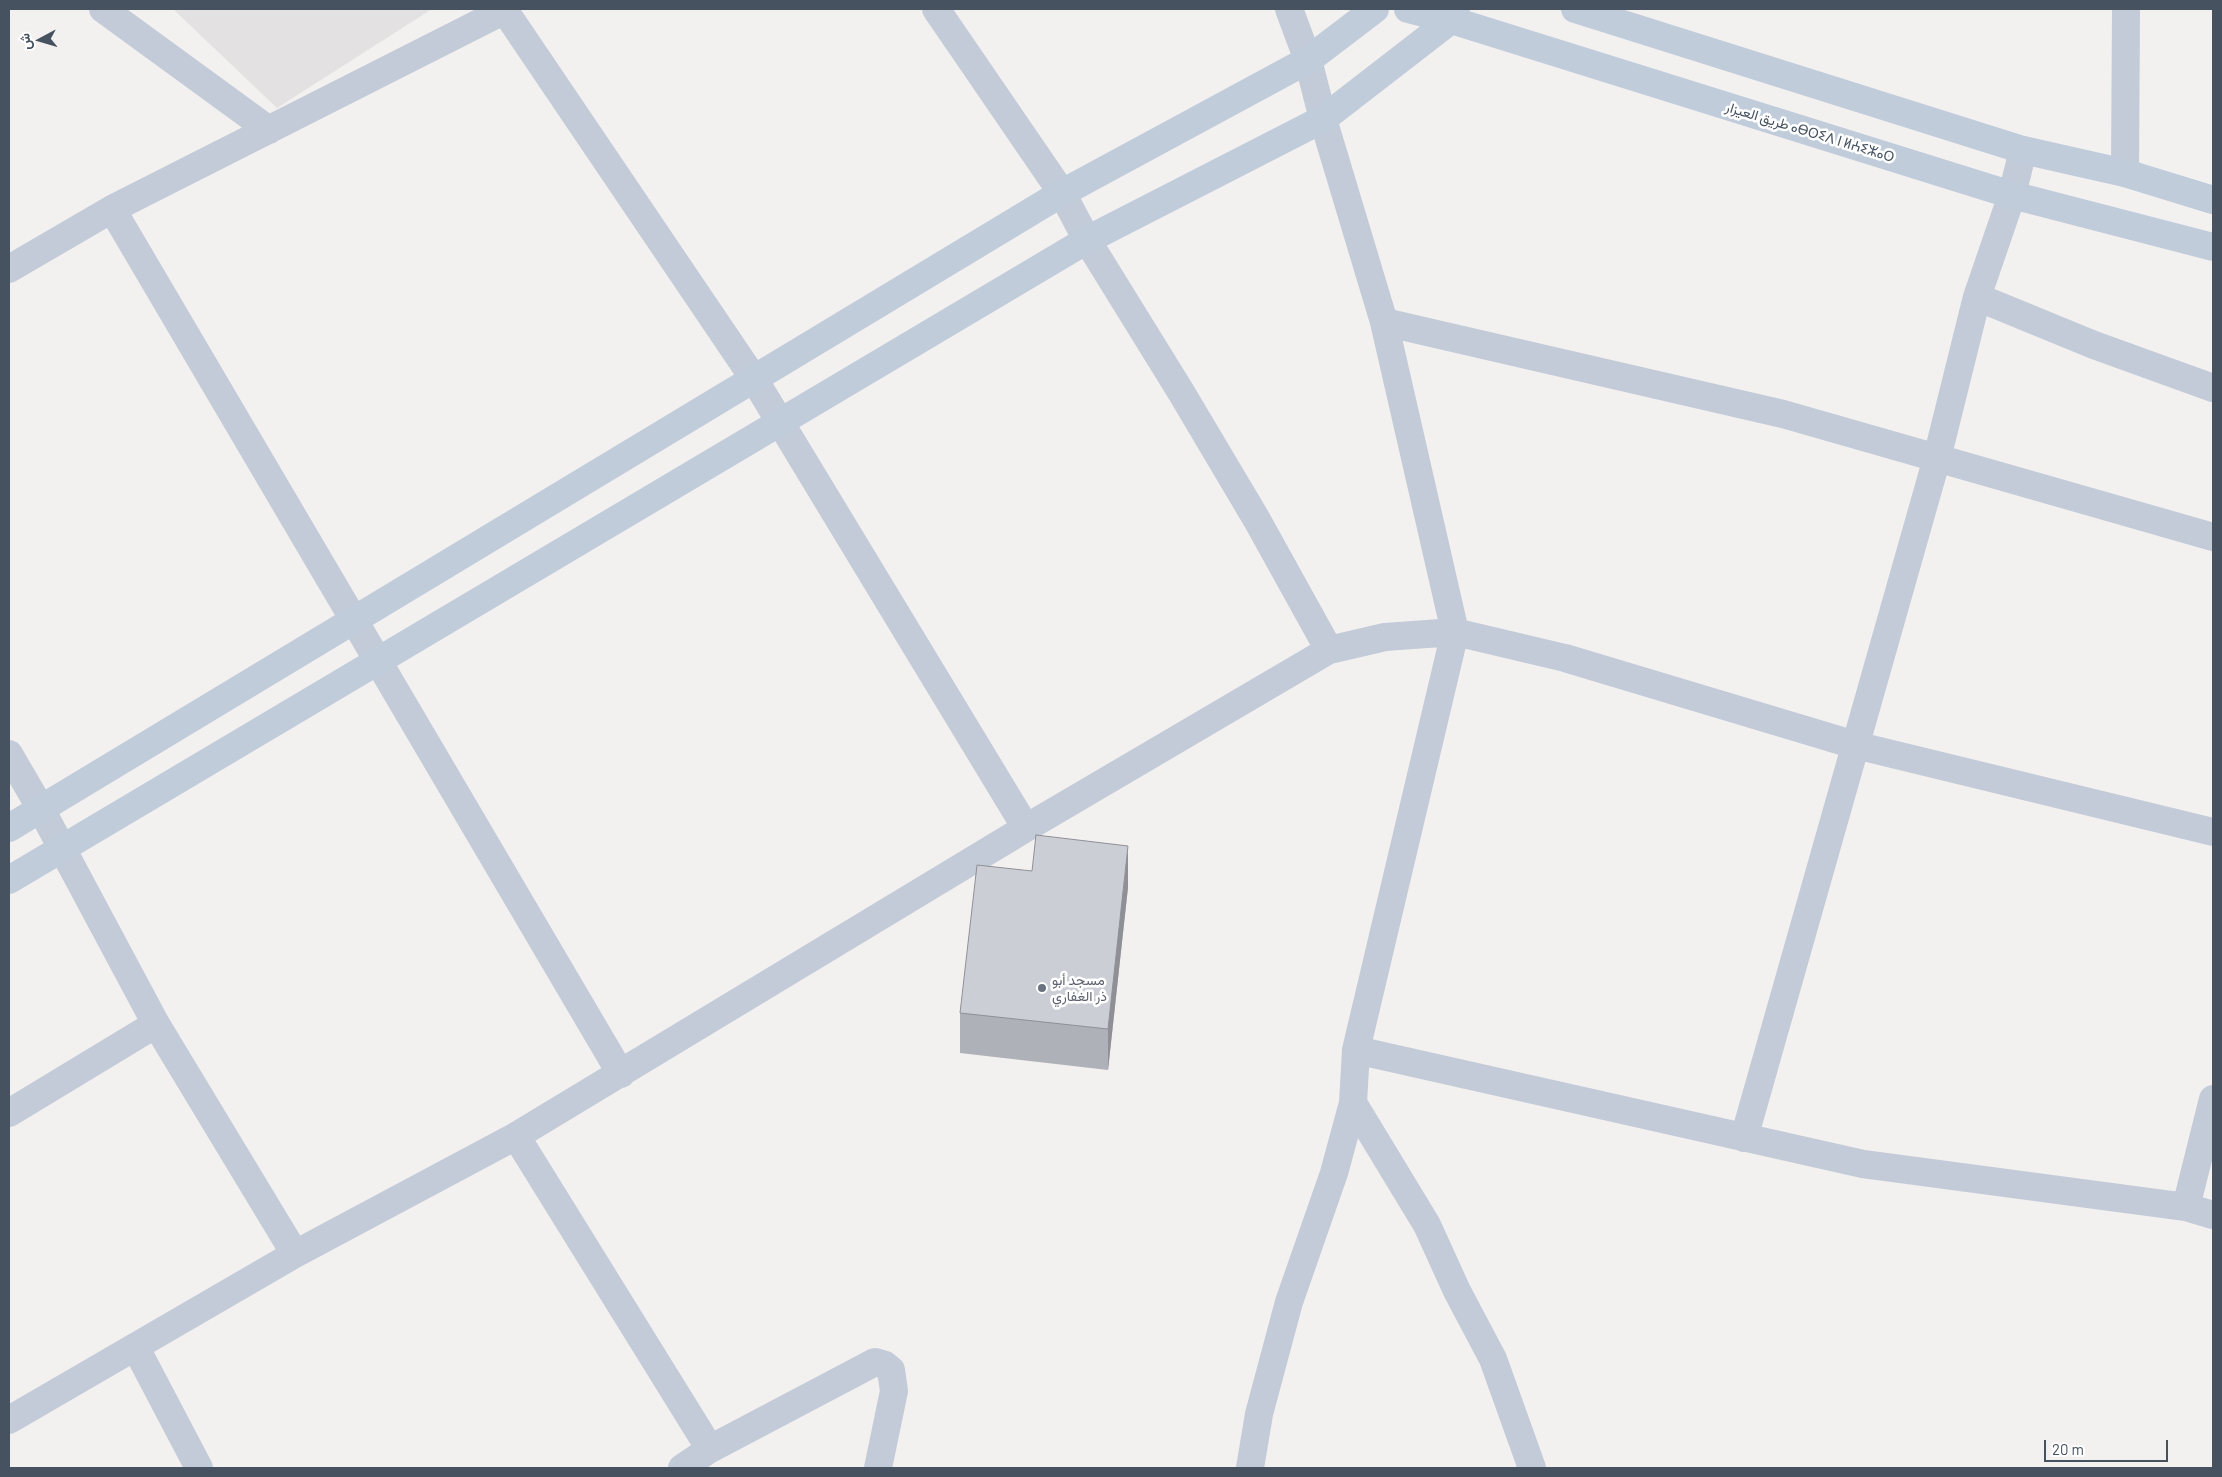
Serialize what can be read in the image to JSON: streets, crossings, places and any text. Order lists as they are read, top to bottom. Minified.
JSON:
{"streets":{"main road":["طريق العيزار ⴰⴱⵔⵉⴷ ⵏ ⵍⵄⵉⵣⴰⵔ"]},"places":["مسجد أبو ذر الغفاري"],"scale_bar":"20 m","north":"left"}
